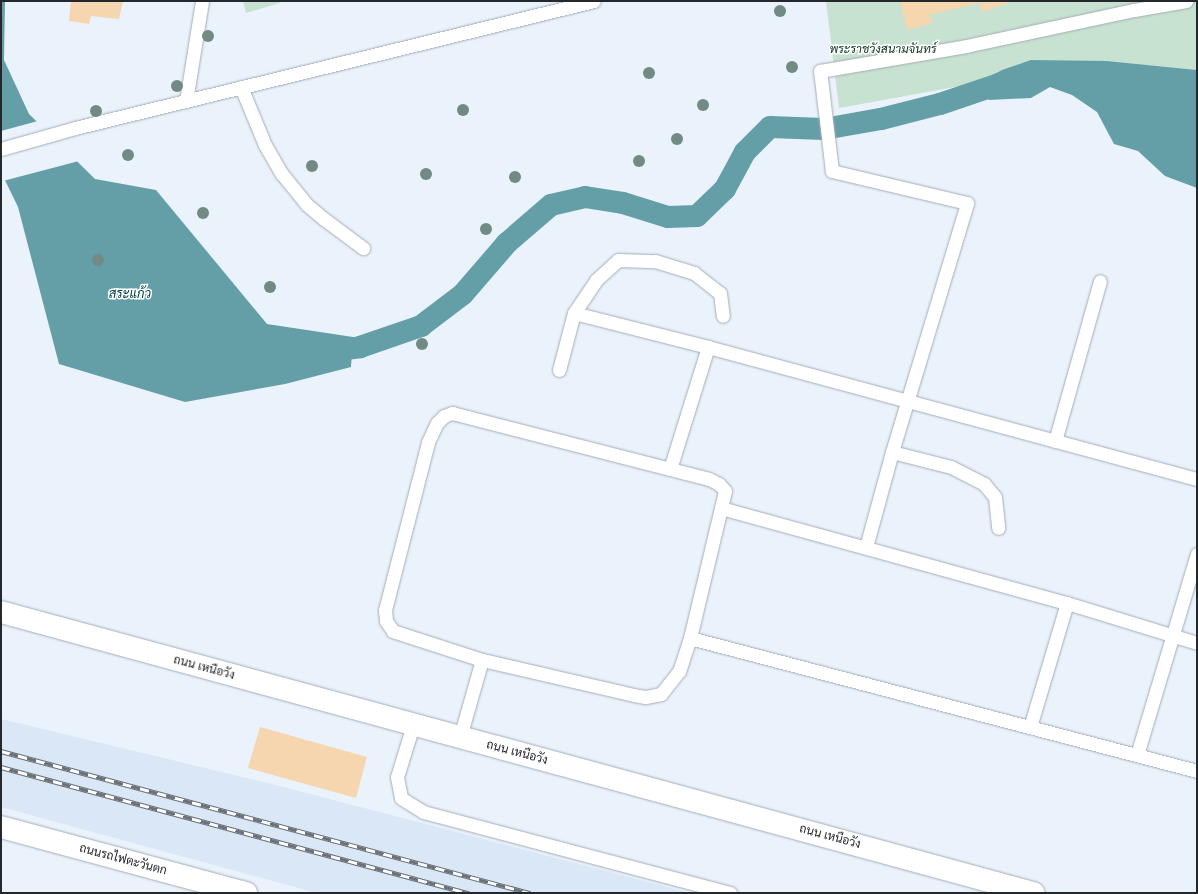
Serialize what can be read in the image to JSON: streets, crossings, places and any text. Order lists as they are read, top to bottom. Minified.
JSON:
{"streets":{"street":["ถนน เหนือวัง","ถนนรถไฟตะวันตก"]},"water":["สระแก้ว"],"parks":["พระราชวังสนามจันทร์"]}
